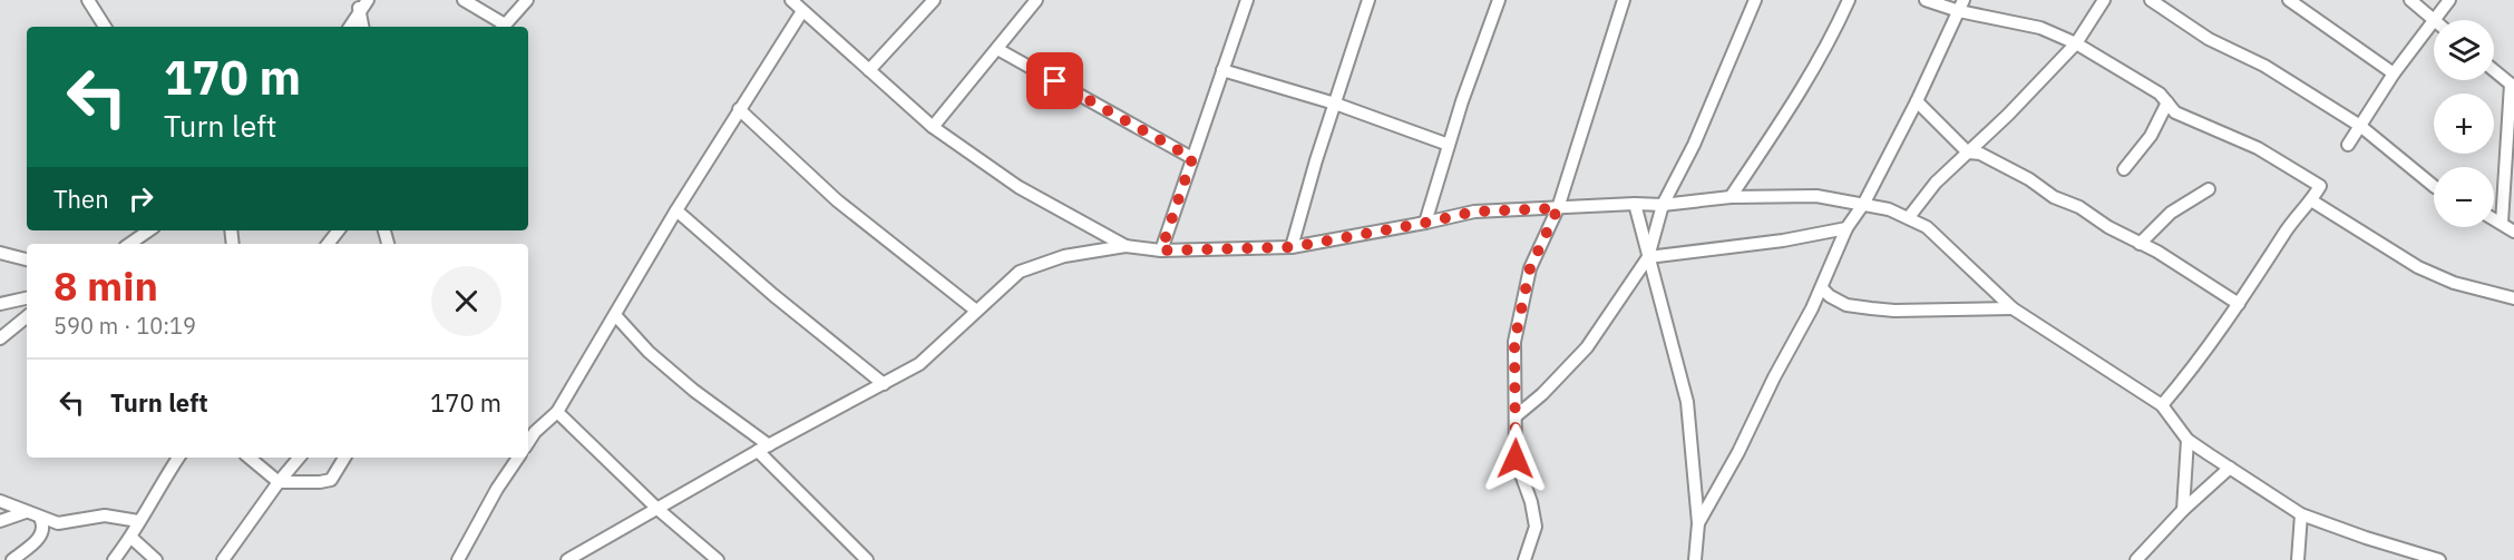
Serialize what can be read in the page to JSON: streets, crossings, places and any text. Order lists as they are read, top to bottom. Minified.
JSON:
{"page":{"map_buttons":["+","−"],"turn":["170 m","Turn left"],"then":"Then","heading":["8 min","590 m · 10:19"],"list":[{"name":"Turn left","value":"170 m"}]}}
